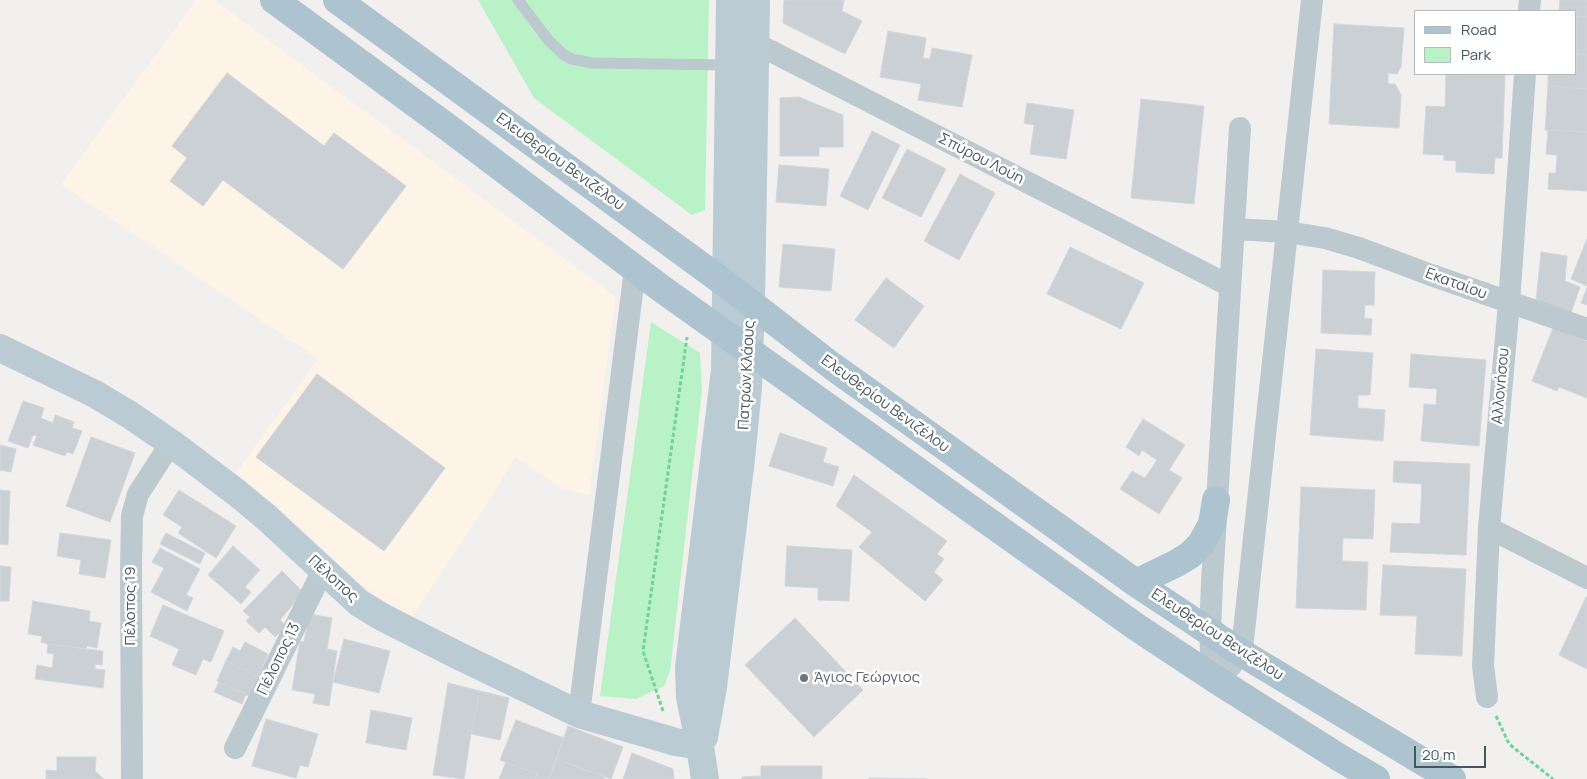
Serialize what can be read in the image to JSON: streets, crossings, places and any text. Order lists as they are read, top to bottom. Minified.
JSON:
{"streets":{"main road":["Ελευθερίου Βενιζέλου","Πατρών Κλάους","Πέλοπος"],"street":["Σπύρου Λούη","Εκαταίου","Αλλονήσου","Πέλοπος 19","Πέλοπος 13"]},"crossings":[["Σπύρου Λούη","Πατρών Κλάους"],["Ελευθερίου Βενιζέλου","Πατρών Κλάους"],["Εκαταίου","Αλλονήσου"],["Πατρών Κλάους","Πέλοπος"],["Πέλοπος","Πέλοπος 19"],["Πέλοπος","Πέλοπος 13"]],"places":["Άγιος Γεώργιος"],"legend":["Road","Park"],"scale_bar":"20 m"}
